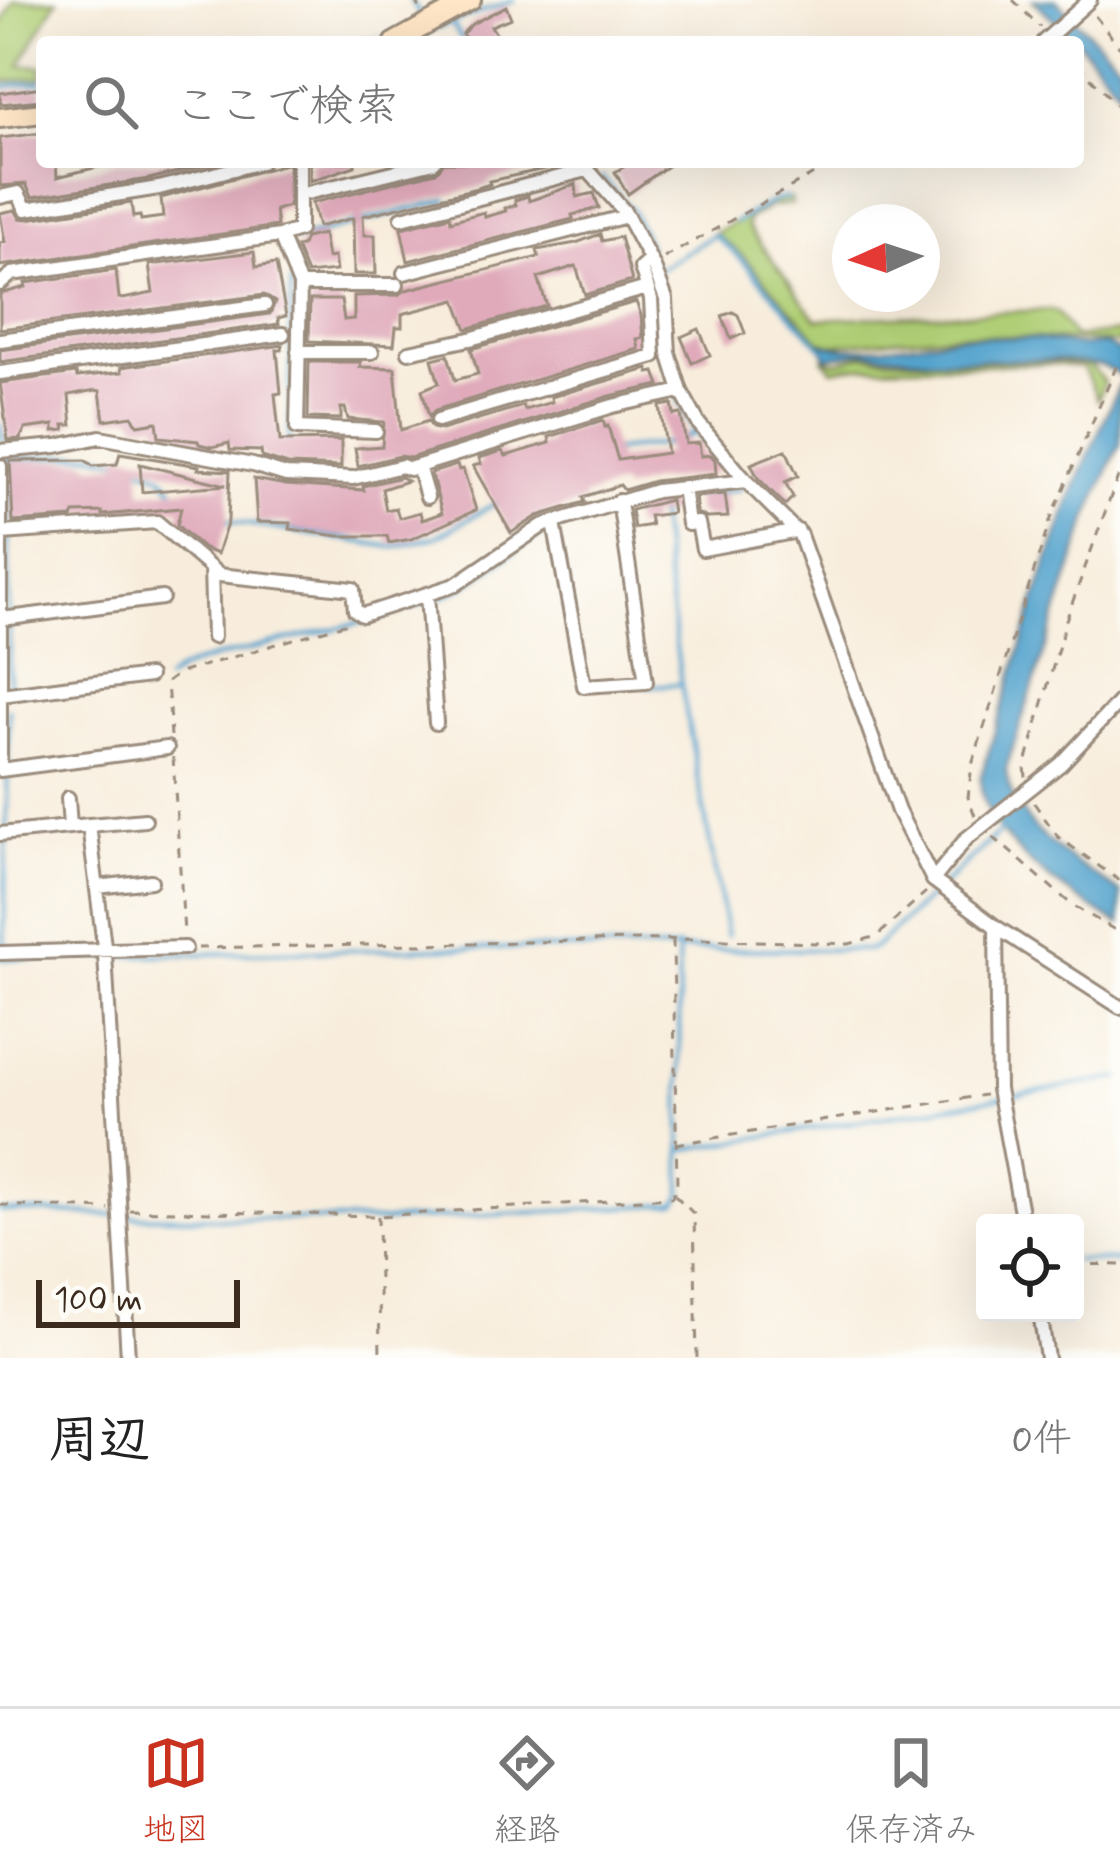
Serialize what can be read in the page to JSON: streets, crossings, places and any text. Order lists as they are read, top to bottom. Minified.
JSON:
{"scale_bar":"100 m","north":"left","page":{"search":"ここで検索","scale":"100 m","heading":["周辺","0件"],"nav":["地図","経路","保存済み"]}}
